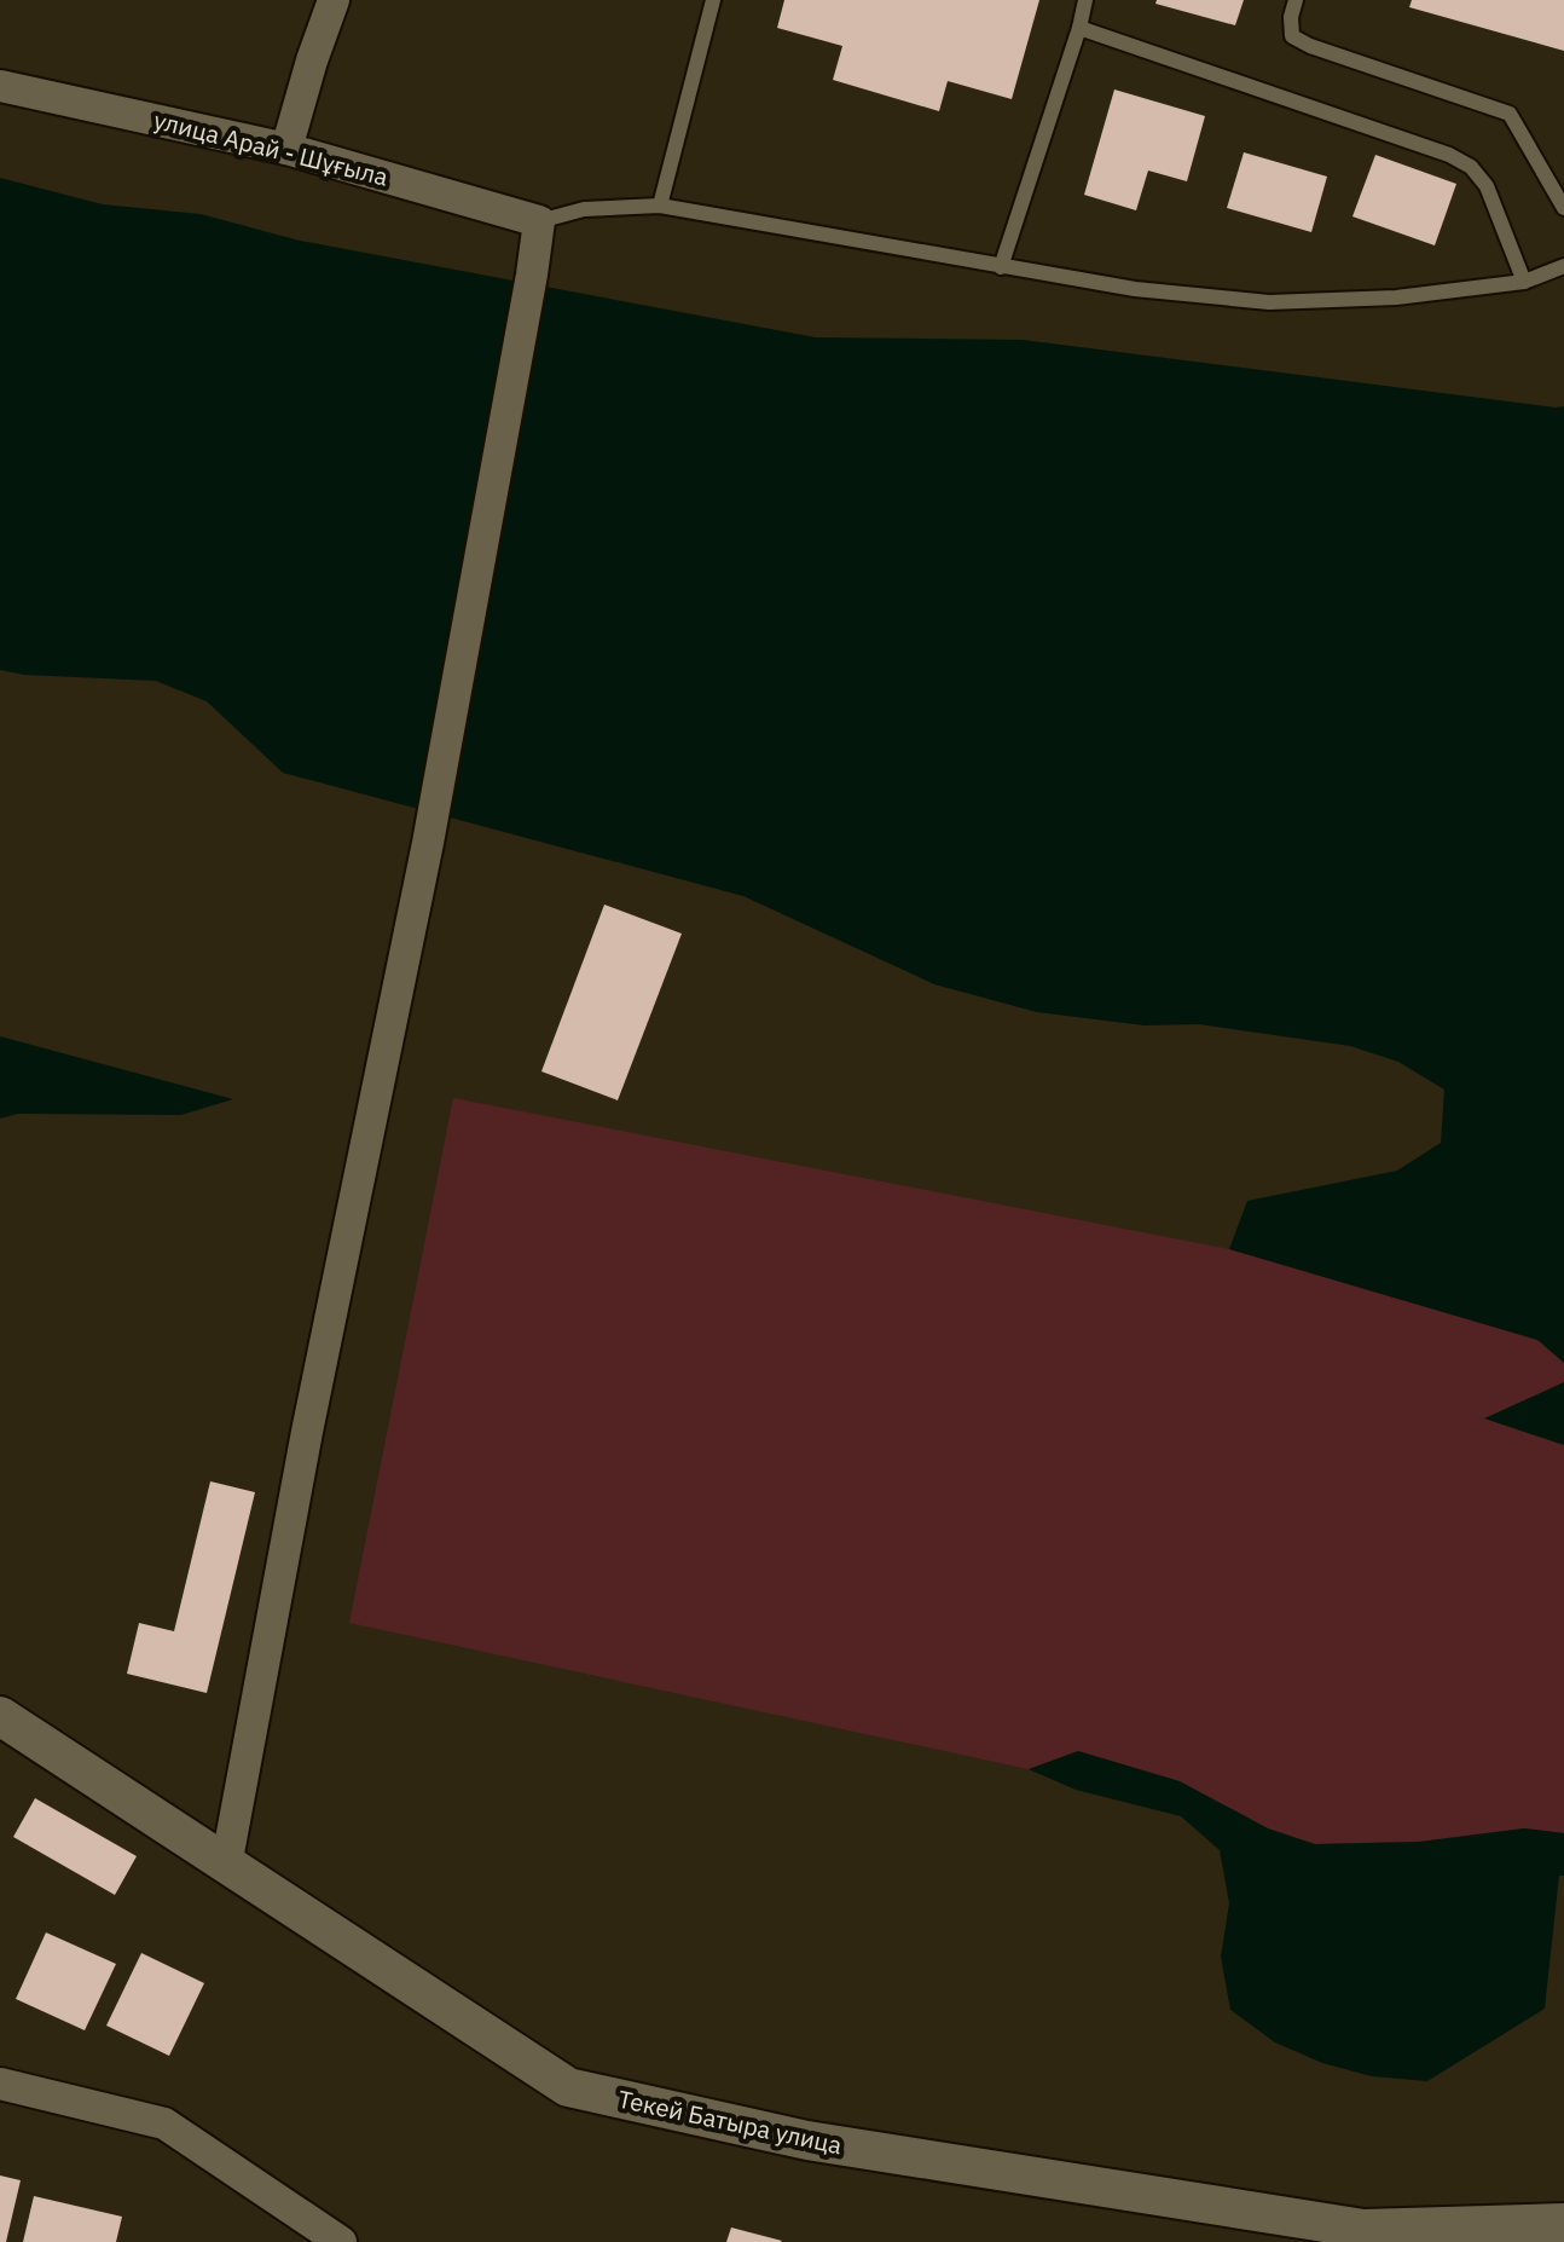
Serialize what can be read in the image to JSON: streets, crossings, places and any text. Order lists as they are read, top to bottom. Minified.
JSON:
{"streets":{"street":["улица Арай - Шұғыла","Текей Батыра улица"]}}
